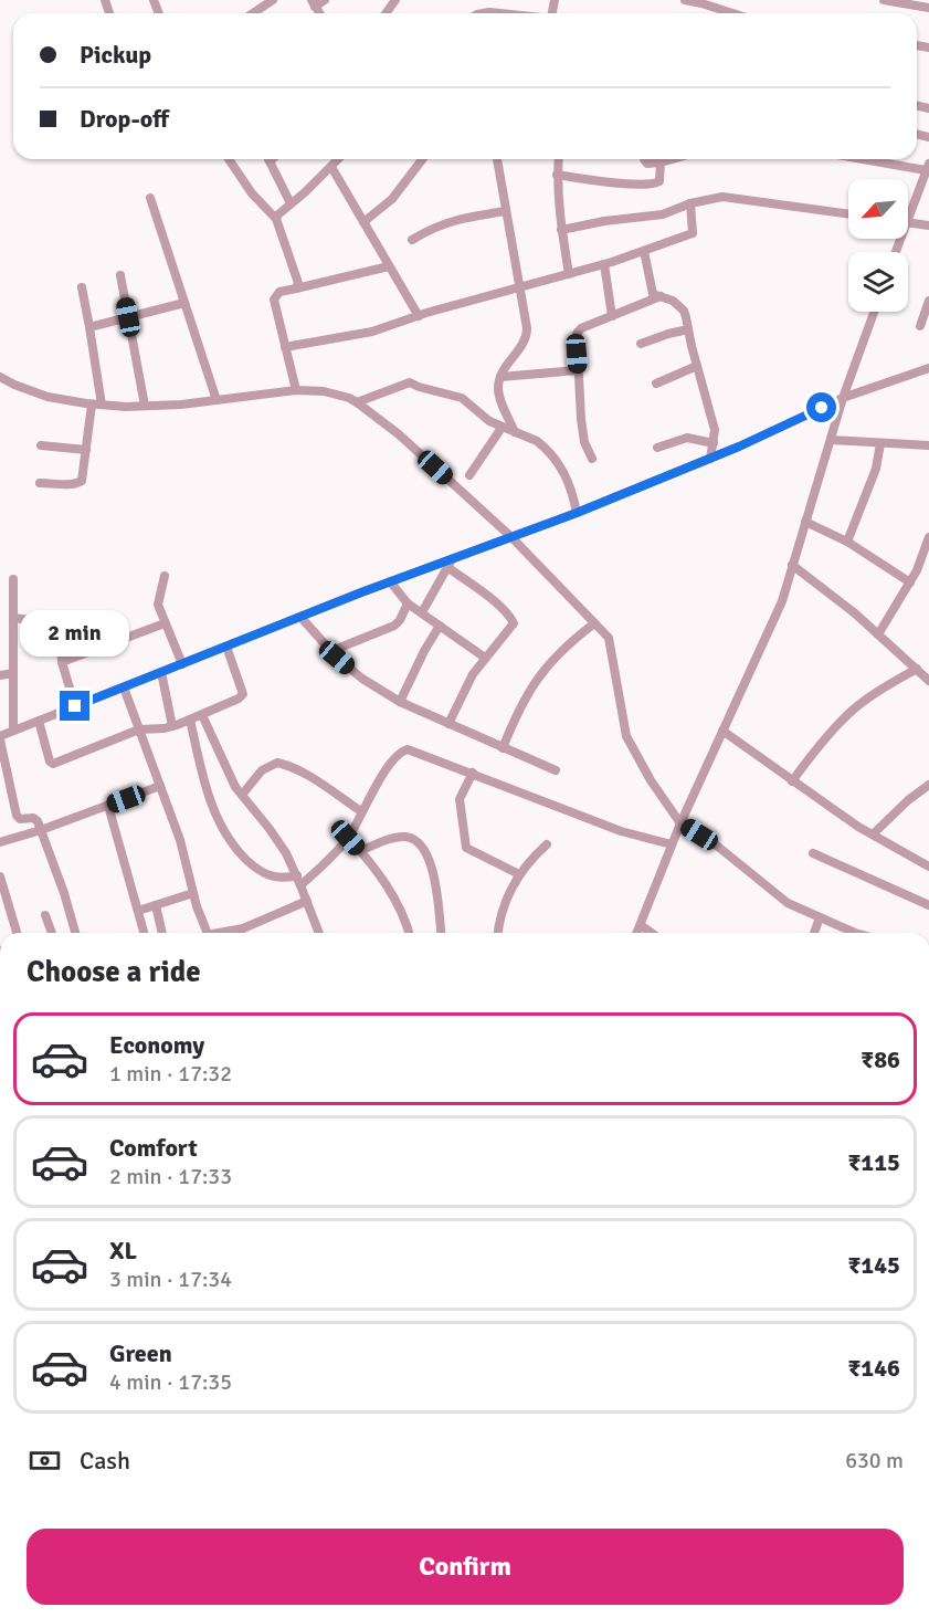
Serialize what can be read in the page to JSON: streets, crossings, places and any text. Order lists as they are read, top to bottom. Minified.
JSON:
{"north":"bottom left","page":{"banner":["Pickup","Drop-off"],"bubble":"2 min","heading":"Choose a ride","list":[{"name":"Economy","note":"1 min · 17:32","value":"₹86"},{"name":"Comfort","note":"2 min · 17:33","value":"₹115"},{"name":"XL","note":"3 min · 17:34","value":"₹145"},{"name":"Green","note":"4 min · 17:35","value":"₹146"}],"pay":["Cash","630 m"],"buttons":"Confirm"}}
